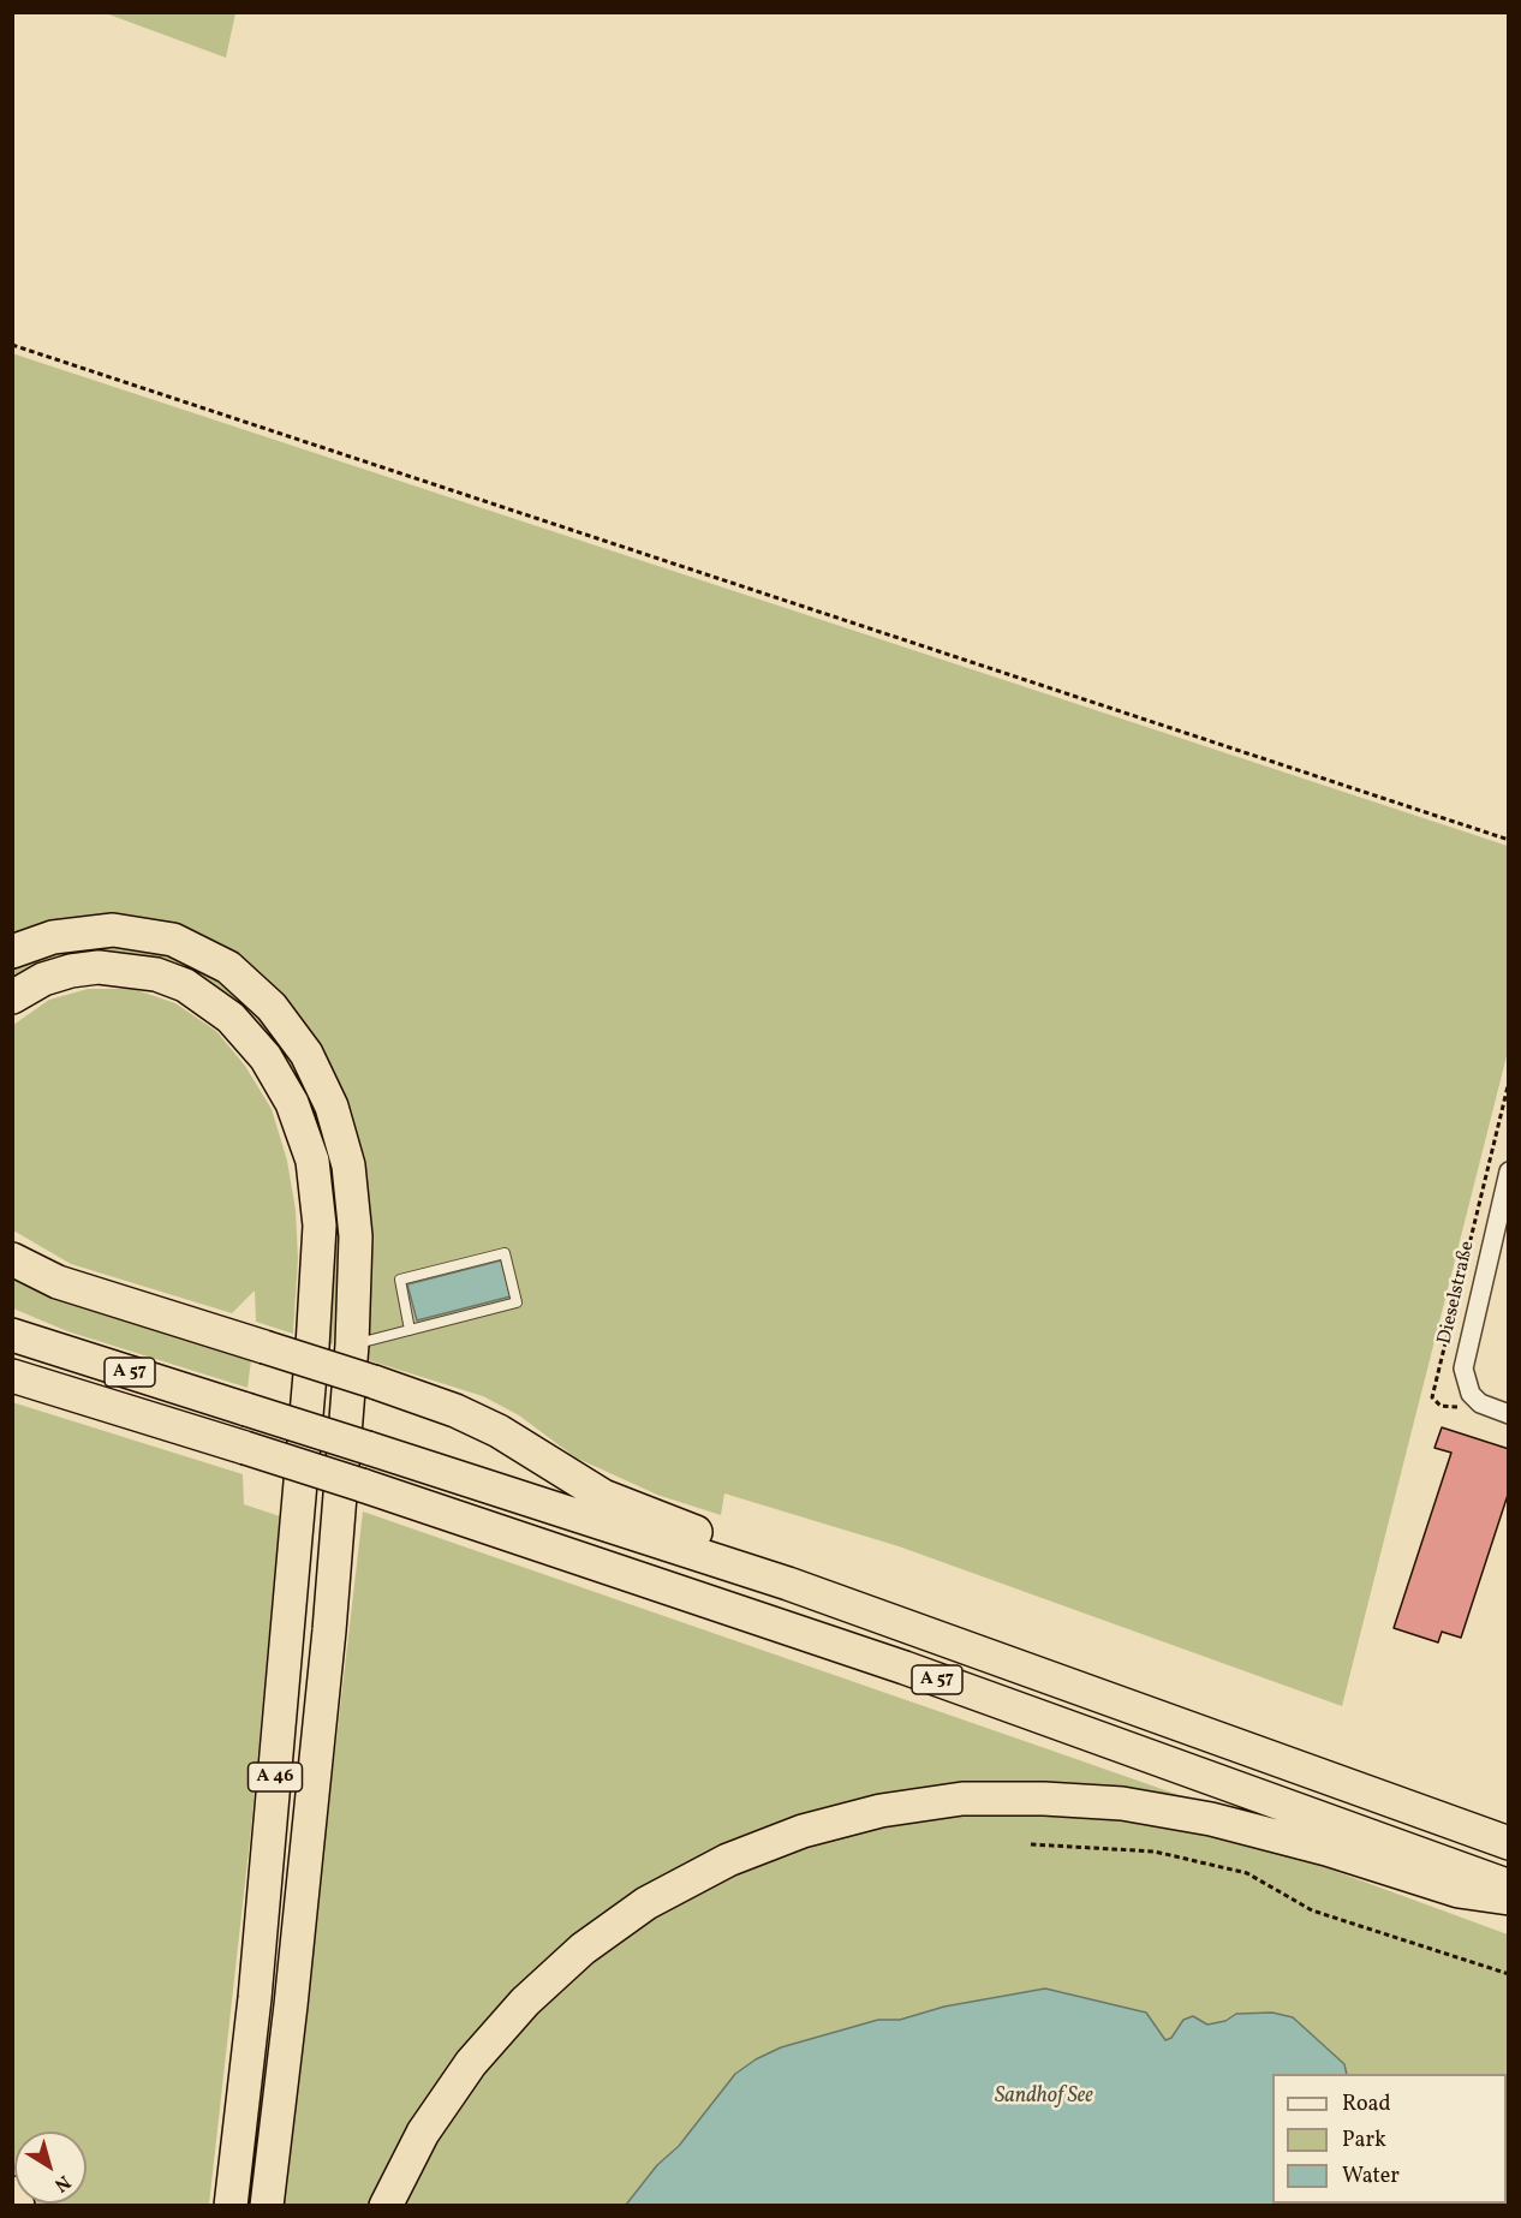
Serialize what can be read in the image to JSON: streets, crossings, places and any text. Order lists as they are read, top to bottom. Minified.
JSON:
{"streets":{"highway":["A 57","A 46"],"street":["Dieselstraße"]},"water":["Sandhof See"],"legend":["Road","Park","Water"],"north":"bottom right"}
